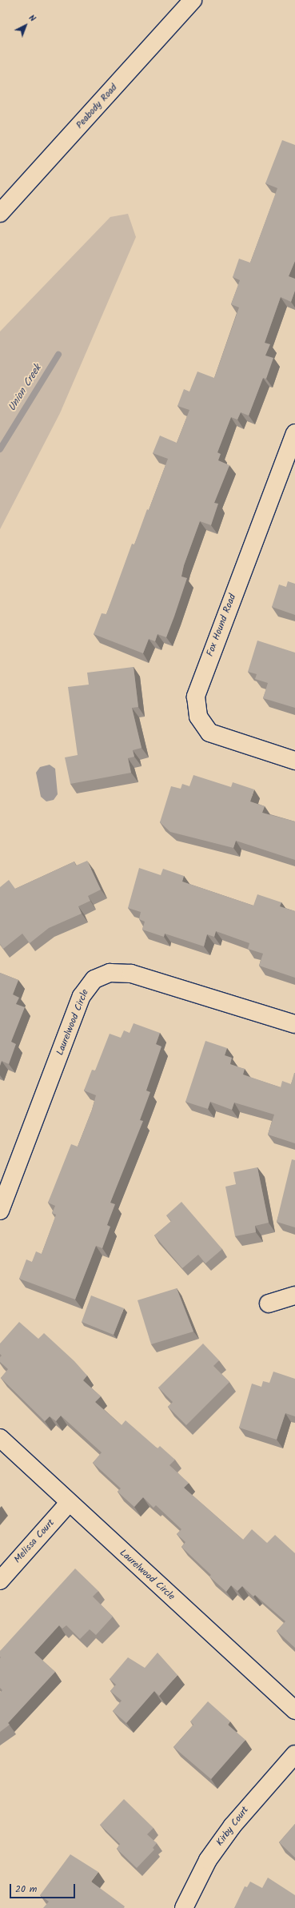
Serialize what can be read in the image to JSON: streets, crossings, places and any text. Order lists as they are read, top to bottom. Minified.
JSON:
{"streets":{"street":["Peabody Road","Fox Hound Road","Laurelwood Circle","Melissa Court","Kirby Court"]},"crossings":[["Laurelwood Circle","Melissa Court"]],"water":["Union Creek"],"scale_bar":"20 m","north":"top right"}
